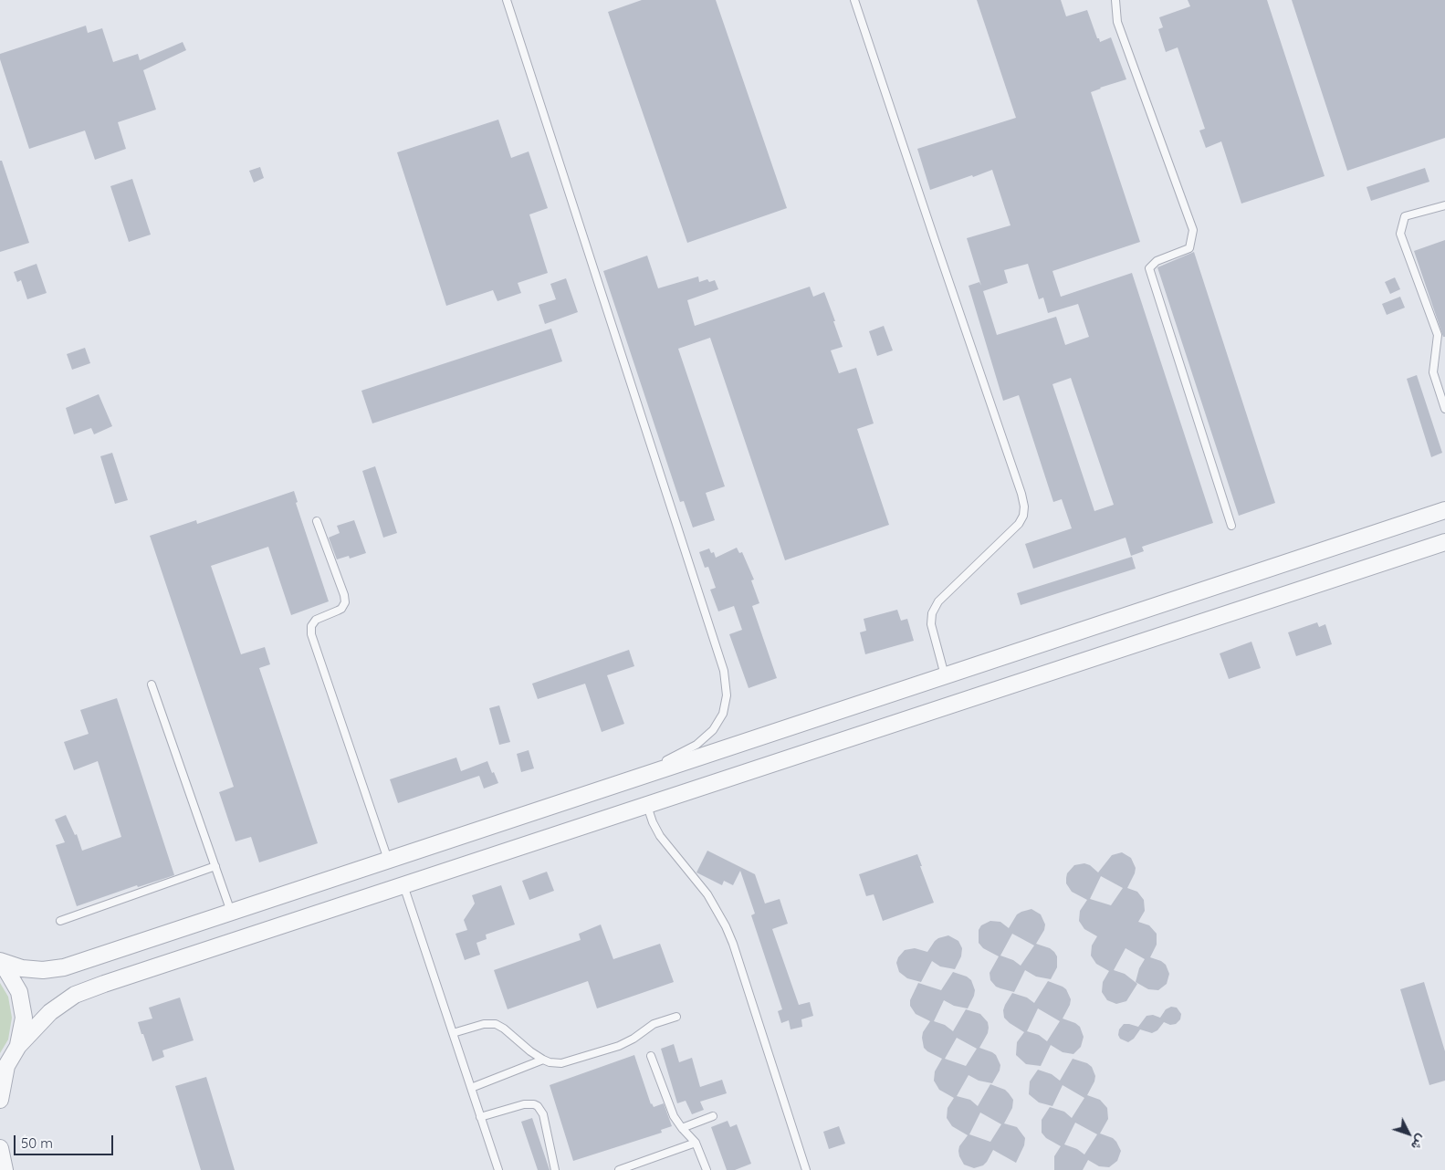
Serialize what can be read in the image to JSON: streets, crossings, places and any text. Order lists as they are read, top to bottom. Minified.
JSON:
{"scale_bar":"50 m","north":"bottom right"}
